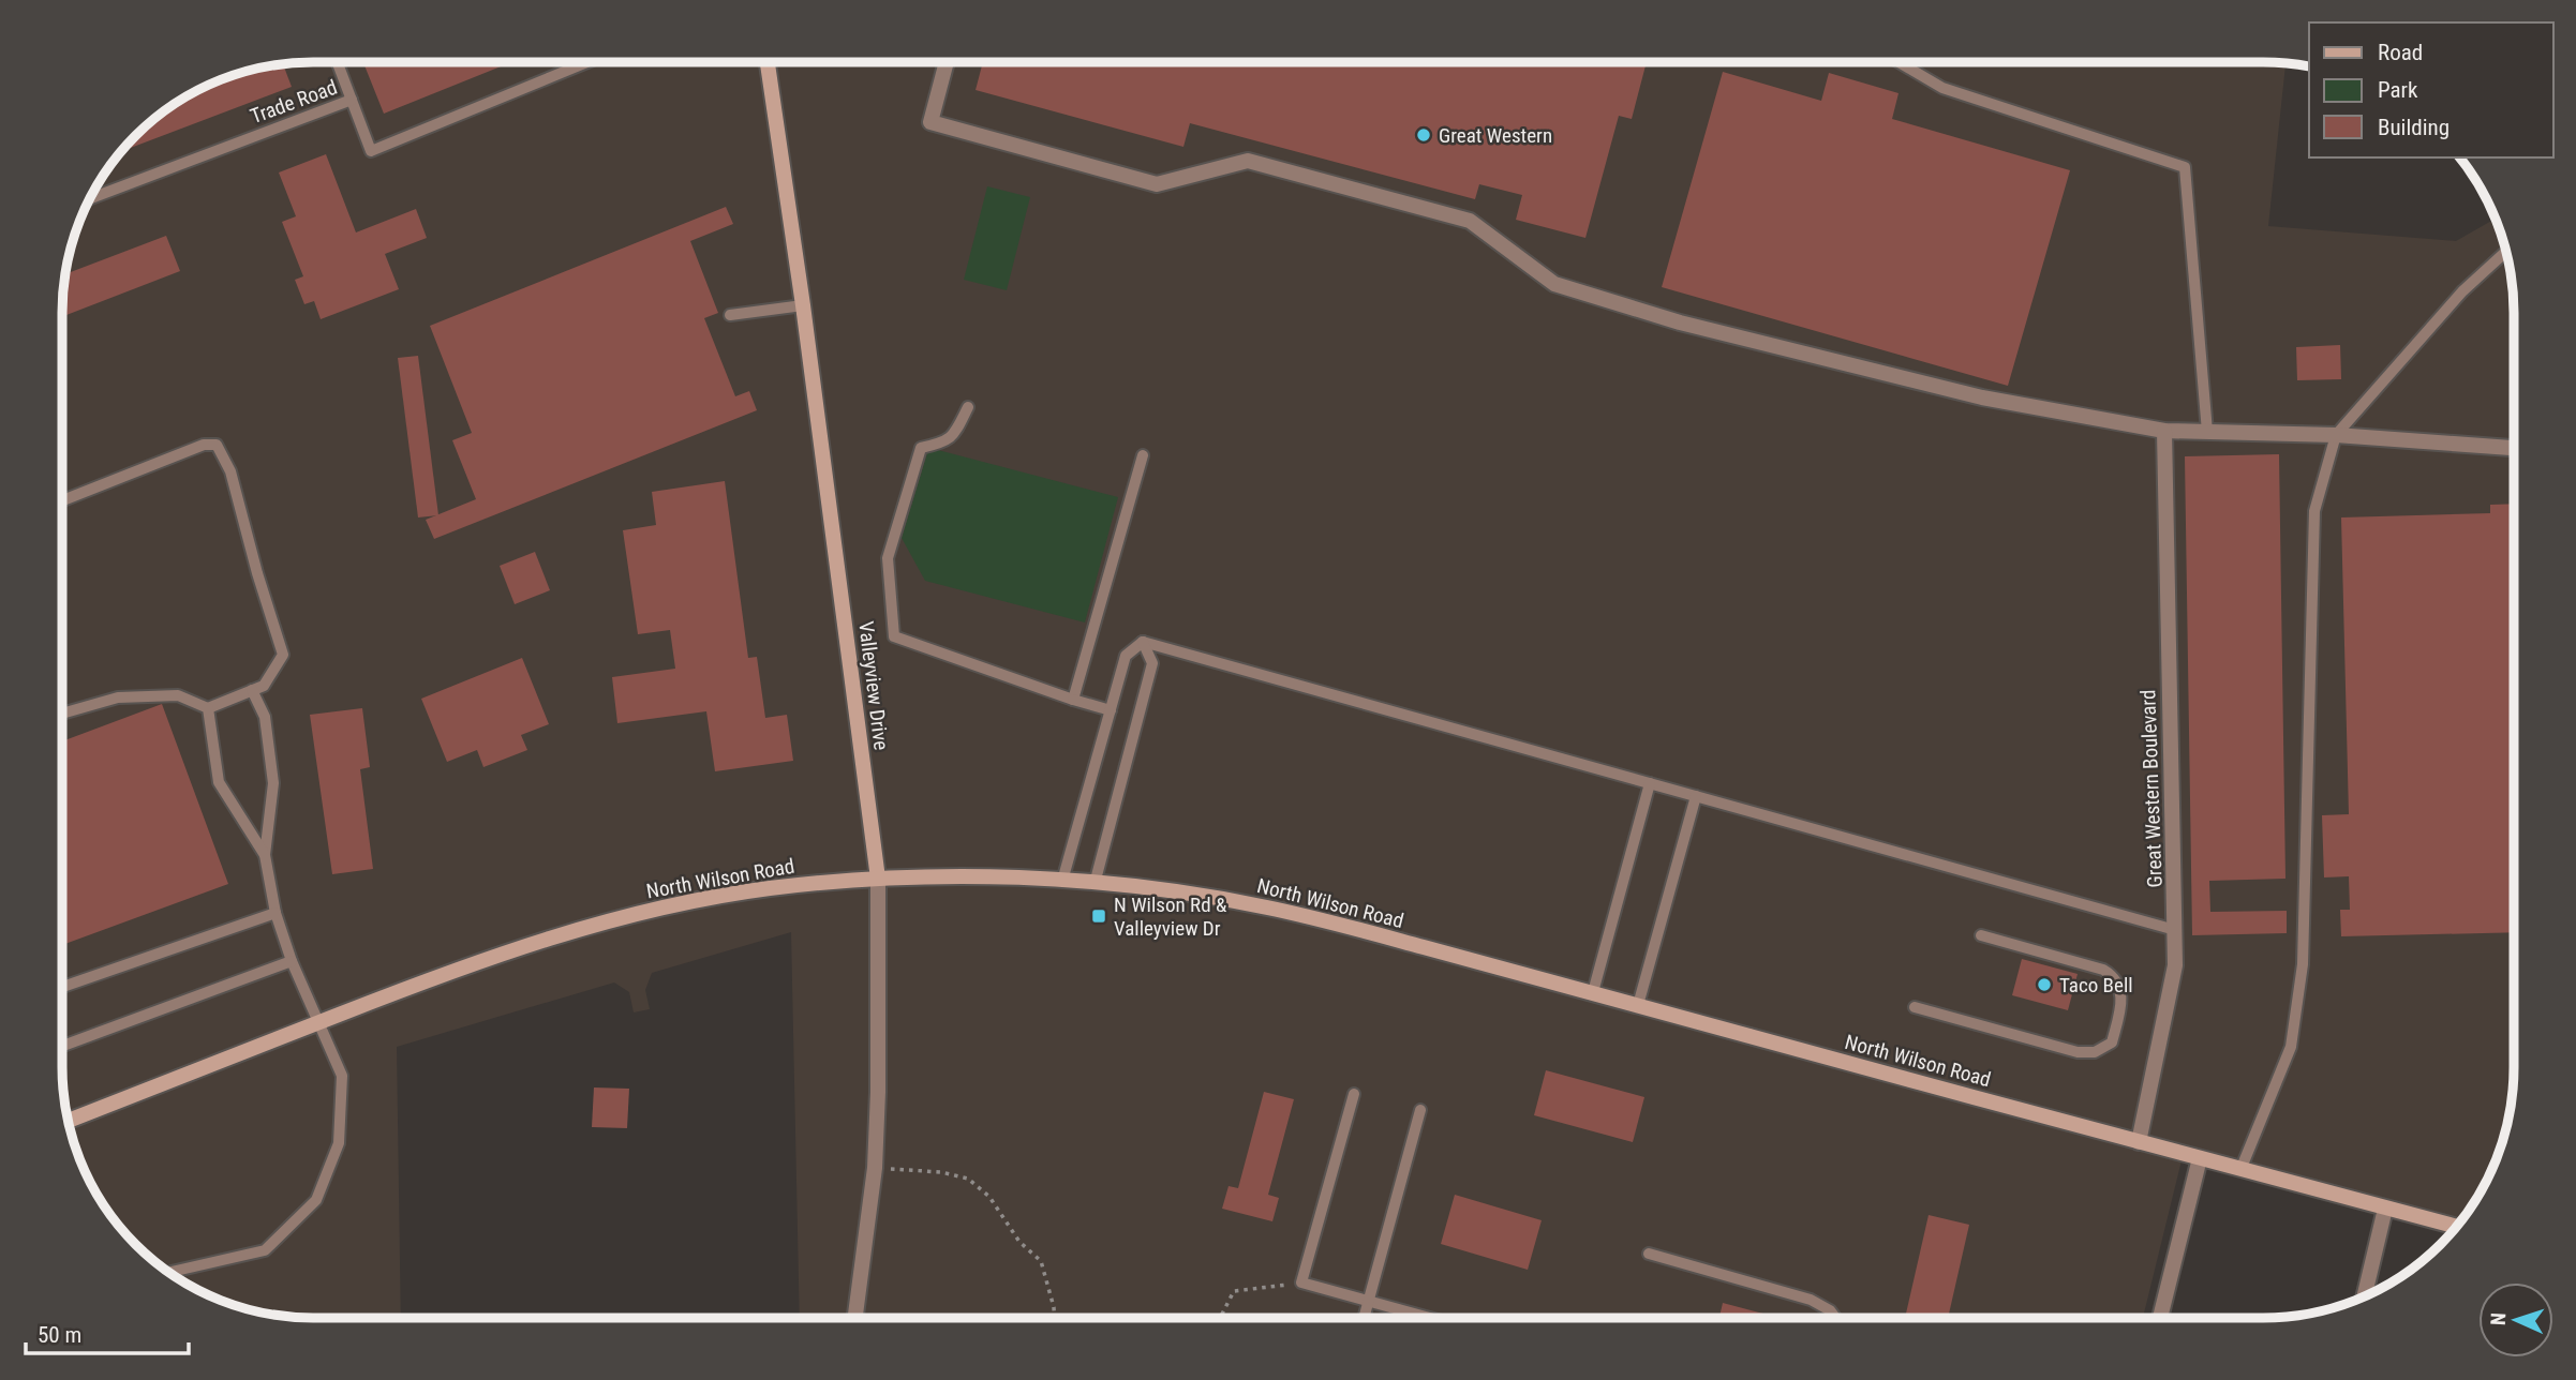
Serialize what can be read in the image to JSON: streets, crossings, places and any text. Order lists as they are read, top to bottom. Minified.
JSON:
{"streets":{"main road":["Valleyview Drive","North Wilson Road"],"street":["Great Western Boulevard"],"lane":["Trade Road"]},"crossings":[["Valleyview Drive","North Wilson Road"],["Great Western Boulevard","North Wilson Road"]],"places":{"other":["Great Western","Taco Bell"],"transit":["N Wilson Rd & Valleyview Dr"]},"legend":["Road","Park","Building"],"scale_bar":"50 m","north":"left"}
